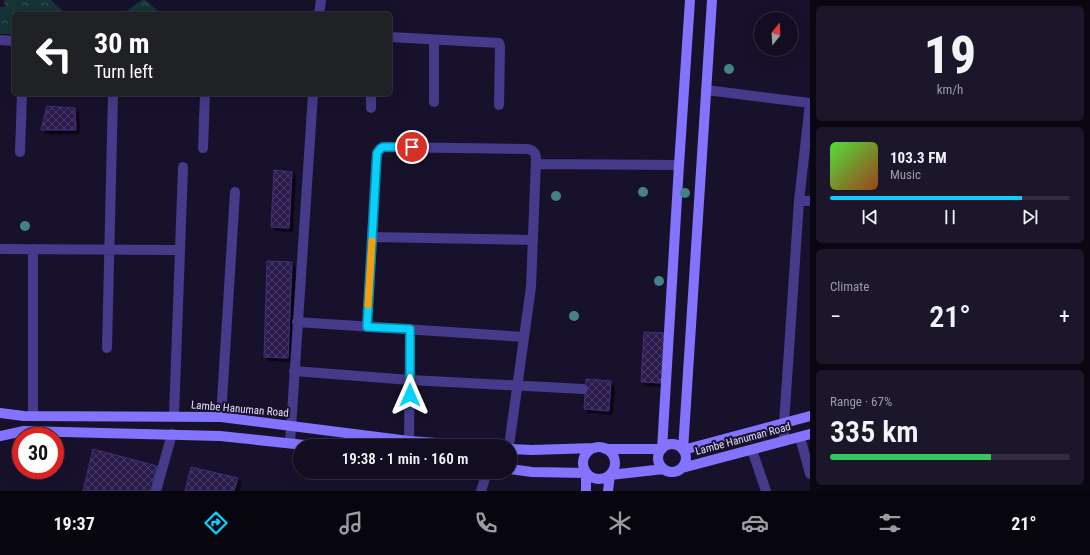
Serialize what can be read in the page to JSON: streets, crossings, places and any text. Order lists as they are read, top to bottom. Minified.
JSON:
{"streets":{"main road":["Lambe Hanuman Road"]},"north":"top","page":{"tile":[["19","km/h"],"Climate",["Range · 67%","335 km"]],"turn":["30 m","Turn left"],"song":["103.3 FM","Music"],"heat":["−","21°","+"],"limit":"30","trip":"19:38 · 1 min · 160 m","tabs":["19:37","21°"]}}
